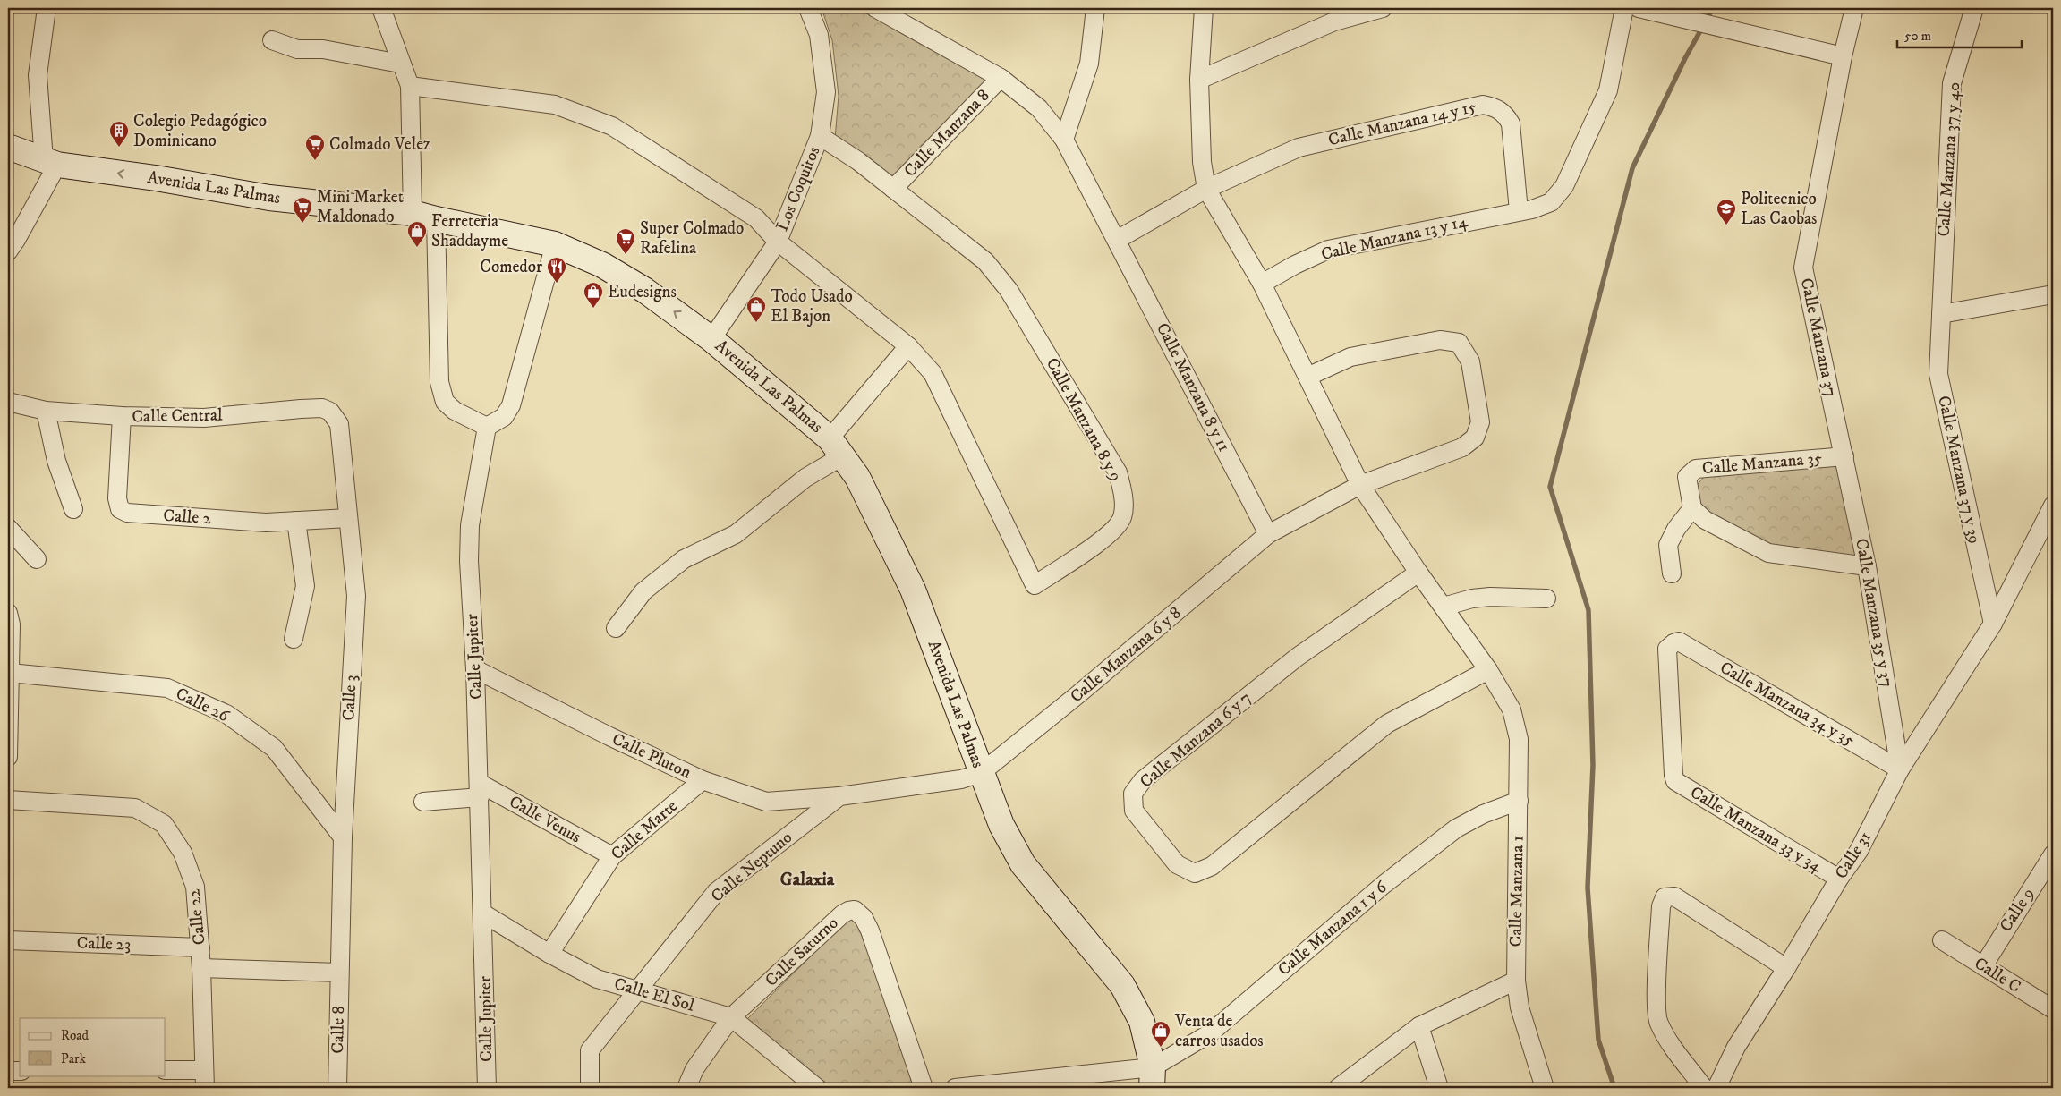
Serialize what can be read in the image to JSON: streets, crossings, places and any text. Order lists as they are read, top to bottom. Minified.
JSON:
{"streets":{"street":["Calle Manzana 14 y 15","Calle Manzana 8","Calle Manzana 37 y 40","Avenida Las Palmas","Los Coquitos","Calle Manzana 13 y 14","Calle Manzana 37","Calle Manzana 8 y 11","Calle Central","Calle Manzana 8 y 9","Calle Manzana 35","Calle Manzana 37 y 39","Calle 2","Calle Manzana 35 y 37","Calle Manzana 6 y 8","Calle Jupiter","Calle 3","Calle Manzana 34 y 35","Calle 26","Calle Manzana 6 y 7","Calle Pluton","Calle Venus","Calle Manzana 33 y 34","Calle Marte","Calle 31","Calle Neptuno","Calle Manzana 1","Calle 9","Calle 22","Calle Manzana 1 y 6","Calle 23","Calle Saturno","Calle C","Calle El Sol","Calle 8"]},"crossings":[["Calle Manzana 14 y 15","Calle Manzana 13 y 14"],["Calle Manzana 14 y 15","Calle Manzana 8 y 11"],["Calle Manzana 14 y 15","Calle Manzana 1"],["Calle Manzana 8","Calle Manzana 8 y 11"],["Calle Manzana 8","Calle Manzana 8 y 9"],["Calle Manzana 37 y 40","Calle Manzana 37 y 39"],["Avenida Las Palmas","Los Coquitos"],["Avenida Las Palmas","Calle Manzana 6 y 8"],["Avenida Las Palmas","Calle Manzana 1 y 6"],["Calle Manzana 13 y 14","Calle Manzana 1"],["Calle Manzana 37","Calle Manzana 35"],["Calle Manzana 37","Calle Manzana 35 y 37"],["Calle Manzana 8 y 11","Calle Manzana 6 y 8"],["Calle Central","Calle 2"],["Calle Central","Calle 3"],["Calle Manzana 35","Calle Manzana 35 y 37"],["Calle Manzana 37 y 39","Calle 31"],["Calle 2","Calle 3"],["Calle Manzana 35 y 37","Calle Manzana 34 y 35"],["Calle Manzana 35 y 37","Calle 31"],["Calle Manzana 6 y 8","Calle Manzana 1"],["Calle Jupiter","Calle Pluton"],["Calle Jupiter","Calle Venus"],["Calle Jupiter","Calle El Sol"],["Calle 3","Calle 26"],["Calle 3","Calle 8"],["Calle Manzana 34 y 35","Calle Manzana 33 y 34"],["Calle Manzana 34 y 35","Calle 31"],["Calle Manzana 6 y 7","Calle Manzana 1"],["Calle Pluton","Calle Marte"],["Calle Pluton","Calle Neptuno"],["Calle Venus","Calle Marte"],["Calle Manzana 33 y 34","Calle 31"],["Calle Marte","Calle El Sol"],["Calle Neptuno","Calle El Sol"],["Calle Manzana 1","Calle Manzana 1 y 6"],["Calle 9","Calle C"],["Calle 22","Calle 23"],["Calle Saturno","Calle El Sol"]],"districts":["Galaxia"],"places":{"building":["Colegio Pedagógico Dominicano"],"supermarket":["Colmado Velez","Mini Market Maldonado","Super Colmado Rafelina"],"school or university":["Politecnico Las Caobas"],"shop":["Ferreteria Shaddayme","Eudesigns","Todo Usado El Bajon","Venta de carros usados"],"restaurant":["Comedor"]},"legend":["Road","Park"],"scale_bar":"50 m"}
